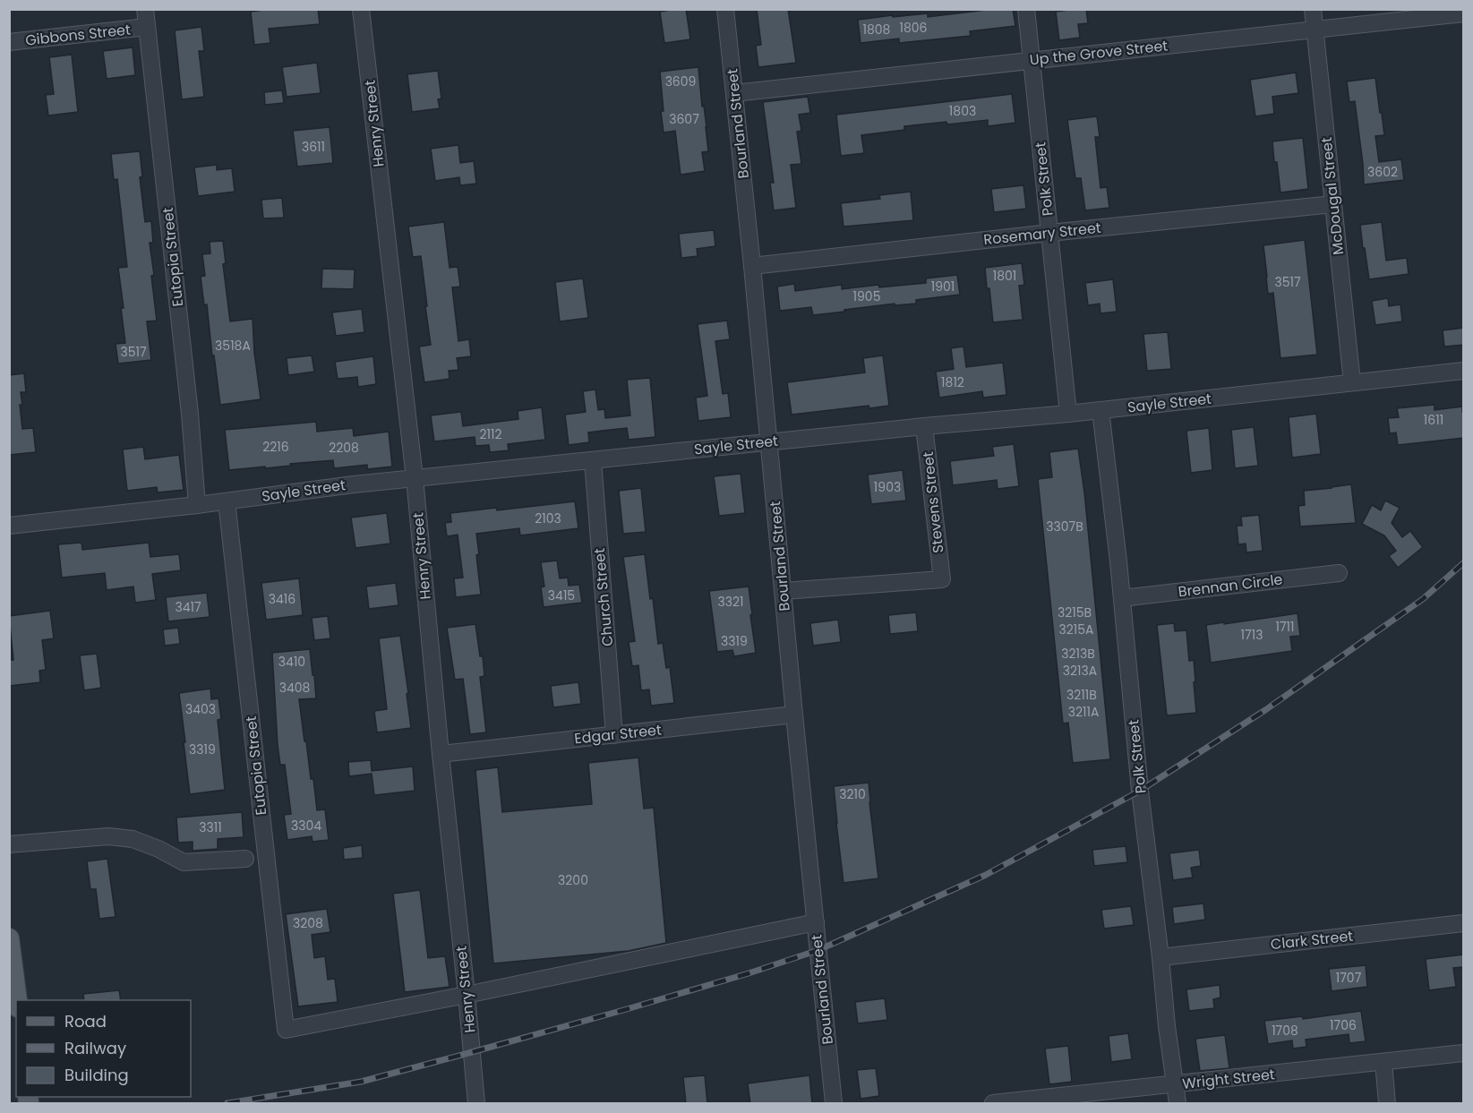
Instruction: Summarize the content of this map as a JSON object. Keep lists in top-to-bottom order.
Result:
{
  "streets": {
    "street": [
      "Gibbons Street",
      "Up the Grove Street",
      "Henry Street",
      "Bourland Street",
      "Polk Street",
      "McDougal Street",
      "Rosemary Street",
      "Eutopia Street",
      "Sayle Street",
      "Stevens Street",
      "Brennan Circle",
      "Church Street",
      "Edgar Street",
      "Clark Street",
      "Wright Street"
    ]
  },
  "crossings": [
    ["Gibbons Street", "Eutopia Street"],
    ["Up the Grove Street", "Bourland Street"],
    ["Up the Grove Street", "Polk Street"],
    ["Up the Grove Street", "McDougal Street"],
    ["Henry Street", "Eutopia Street"],
    ["Henry Street", "Sayle Street"],
    ["Henry Street", "Edgar Street"],
    ["Bourland Street", "Rosemary Street"],
    ["Bourland Street", "Sayle Street"],
    ["Bourland Street", "Stevens Street"],
    ["Bourland Street", "Edgar Street"],
    ["Polk Street", "Rosemary Street"],
    ["Polk Street", "Sayle Street"],
    ["Polk Street", "Brennan Circle"],
    ["Polk Street", "Clark Street"],
    ["Polk Street", "Wright Street"],
    ["McDougal Street", "Rosemary Street"],
    ["McDougal Street", "Sayle Street"],
    ["Eutopia Street", "Sayle Street"],
    ["Sayle Street", "Stevens Street"],
    ["Sayle Street", "Church Street"],
    ["Church Street", "Edgar Street"]
  ],
  "house_numbers": [
    "1806",
    "1808",
    "3609",
    "1803",
    "3607",
    "3611",
    "3602",
    "1801",
    "3517",
    "1901",
    "1905",
    "3518A",
    "3517",
    "1812",
    "1611",
    "2112",
    "2216",
    "2208",
    "1903",
    "2103",
    "3307B",
    "3415",
    "3416",
    "3321",
    "3417",
    "3215B",
    "1711",
    "3215A",
    "1713",
    "3319",
    "3213B",
    "3410",
    "3213A",
    "3408",
    "3211B",
    "3403",
    "3211A",
    "3319",
    "3210",
    "3304",
    "3311",
    "3200",
    "3208",
    "1707",
    "1706",
    "1708"
  ],
  "legend": ["Road", "Railway", "Building"]
}
